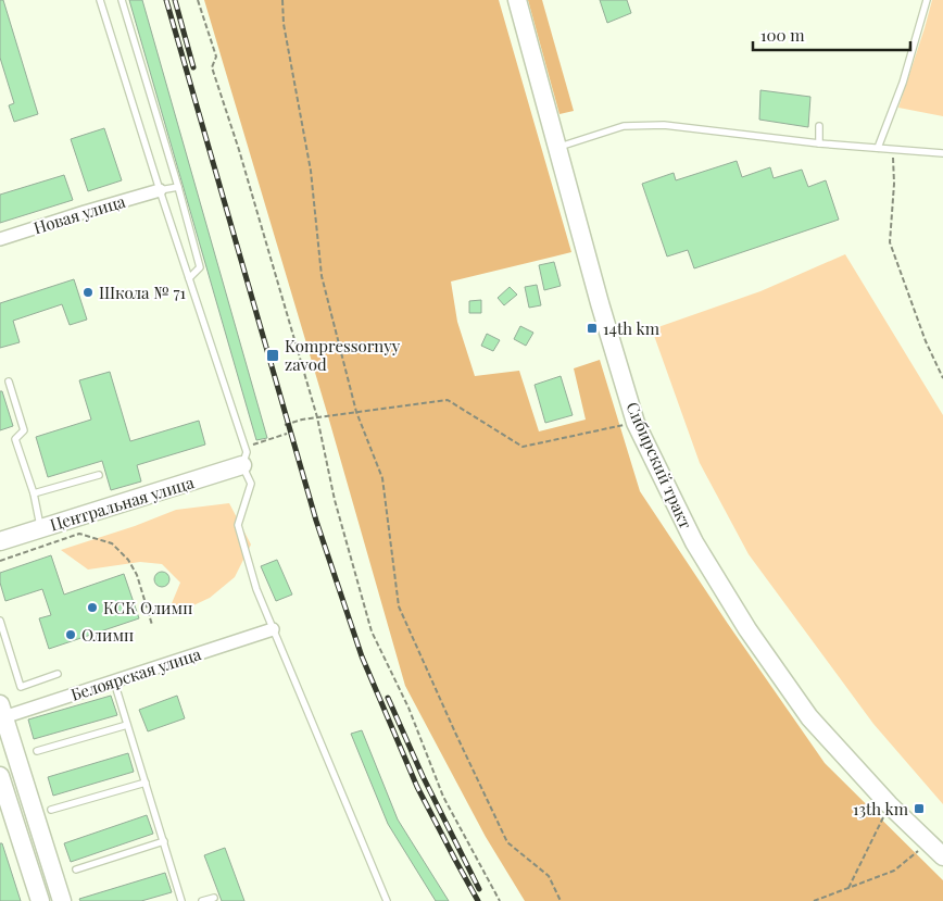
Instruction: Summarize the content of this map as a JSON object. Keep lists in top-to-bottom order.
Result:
{
  "streets": {
    "main road": ["Сибирский тракт", "Центральная улица"],
    "street": ["Новая улица", "Белоярская улица"]
  },
  "places": {
    "other": ["Школа № 71", "КСК Олимп", "Олимп"],
    "transit": ["14th km", "Kompressornyy zavod", "13th km"]
  },
  "scale_bar": "100 m"
}
